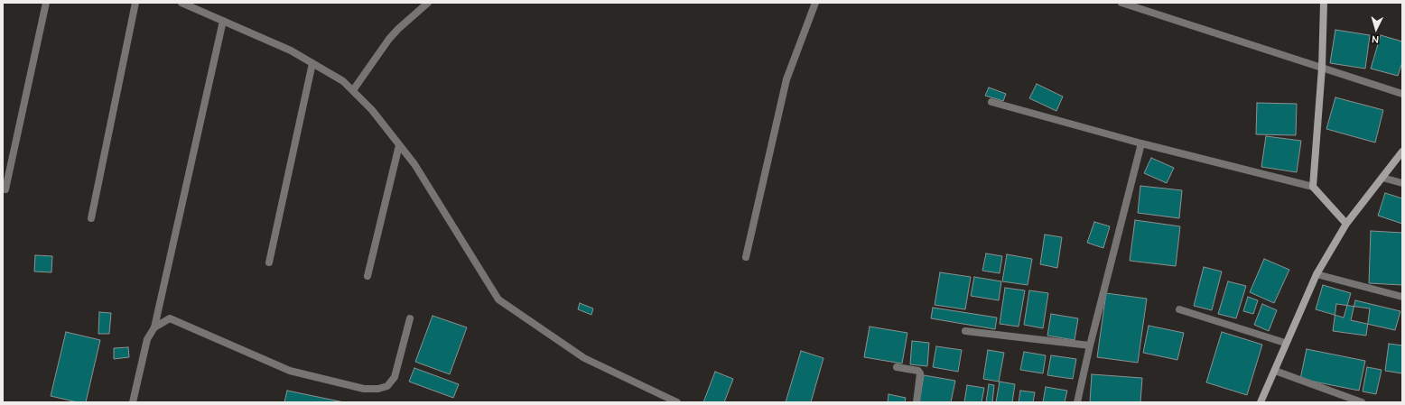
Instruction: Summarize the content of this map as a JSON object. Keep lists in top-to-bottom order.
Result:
{
  "north": "bottom"
}
